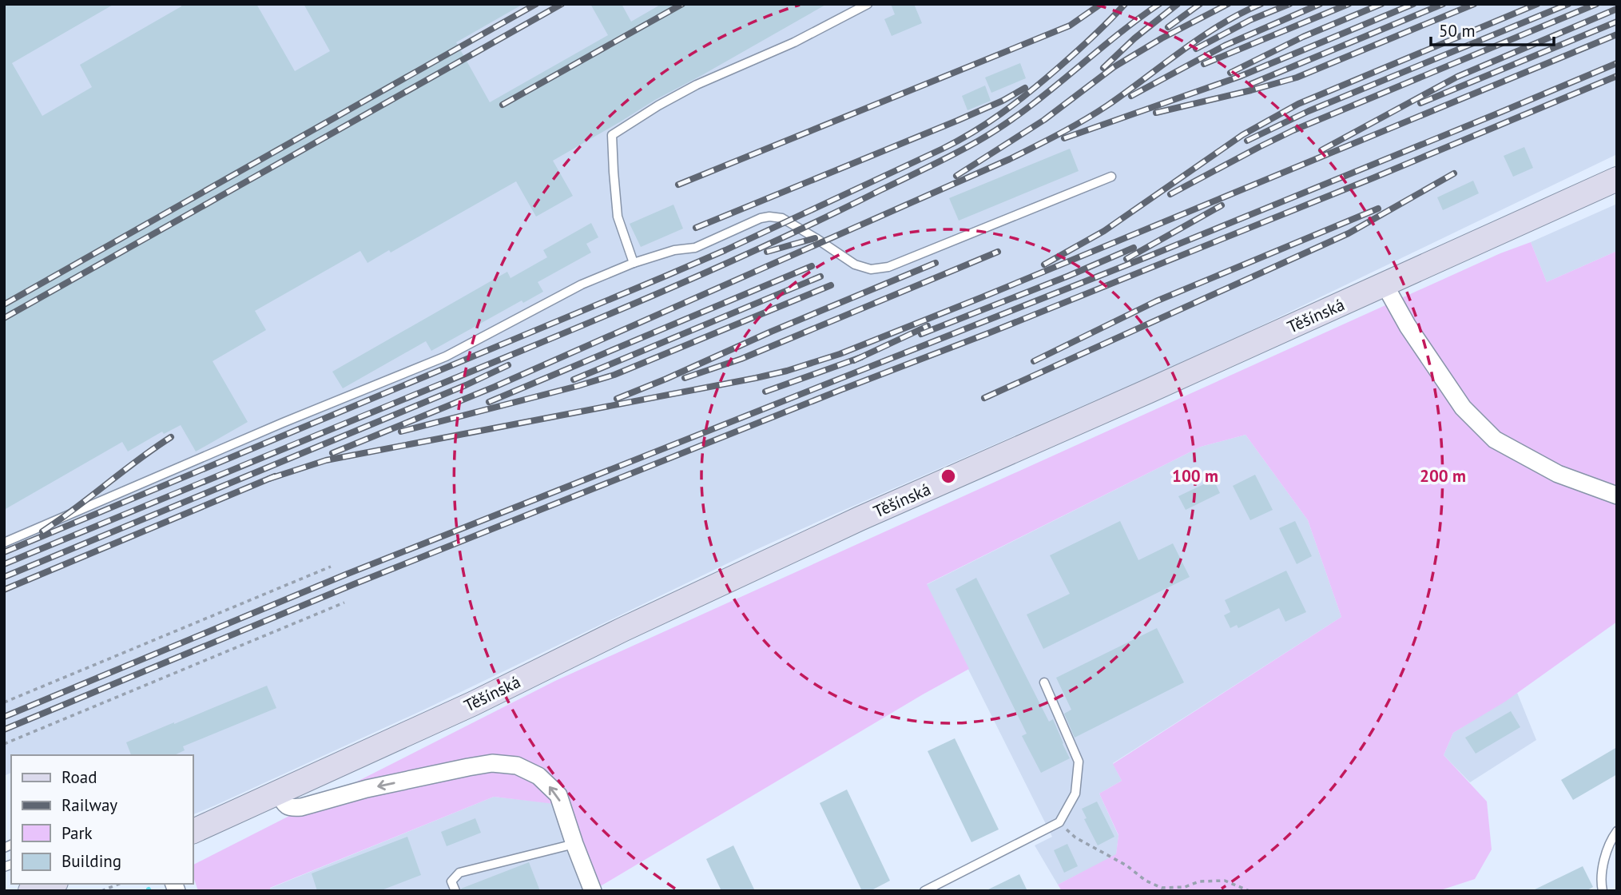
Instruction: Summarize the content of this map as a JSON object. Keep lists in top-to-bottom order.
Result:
{
  "streets": {
    "main road": ["Těšínská"]
  },
  "legend": [
    "Road",
    "Railway",
    "Park",
    "Building"
  ],
  "scale_bar": "50 m",
  "rings": ["100 m", "200 m"]
}
